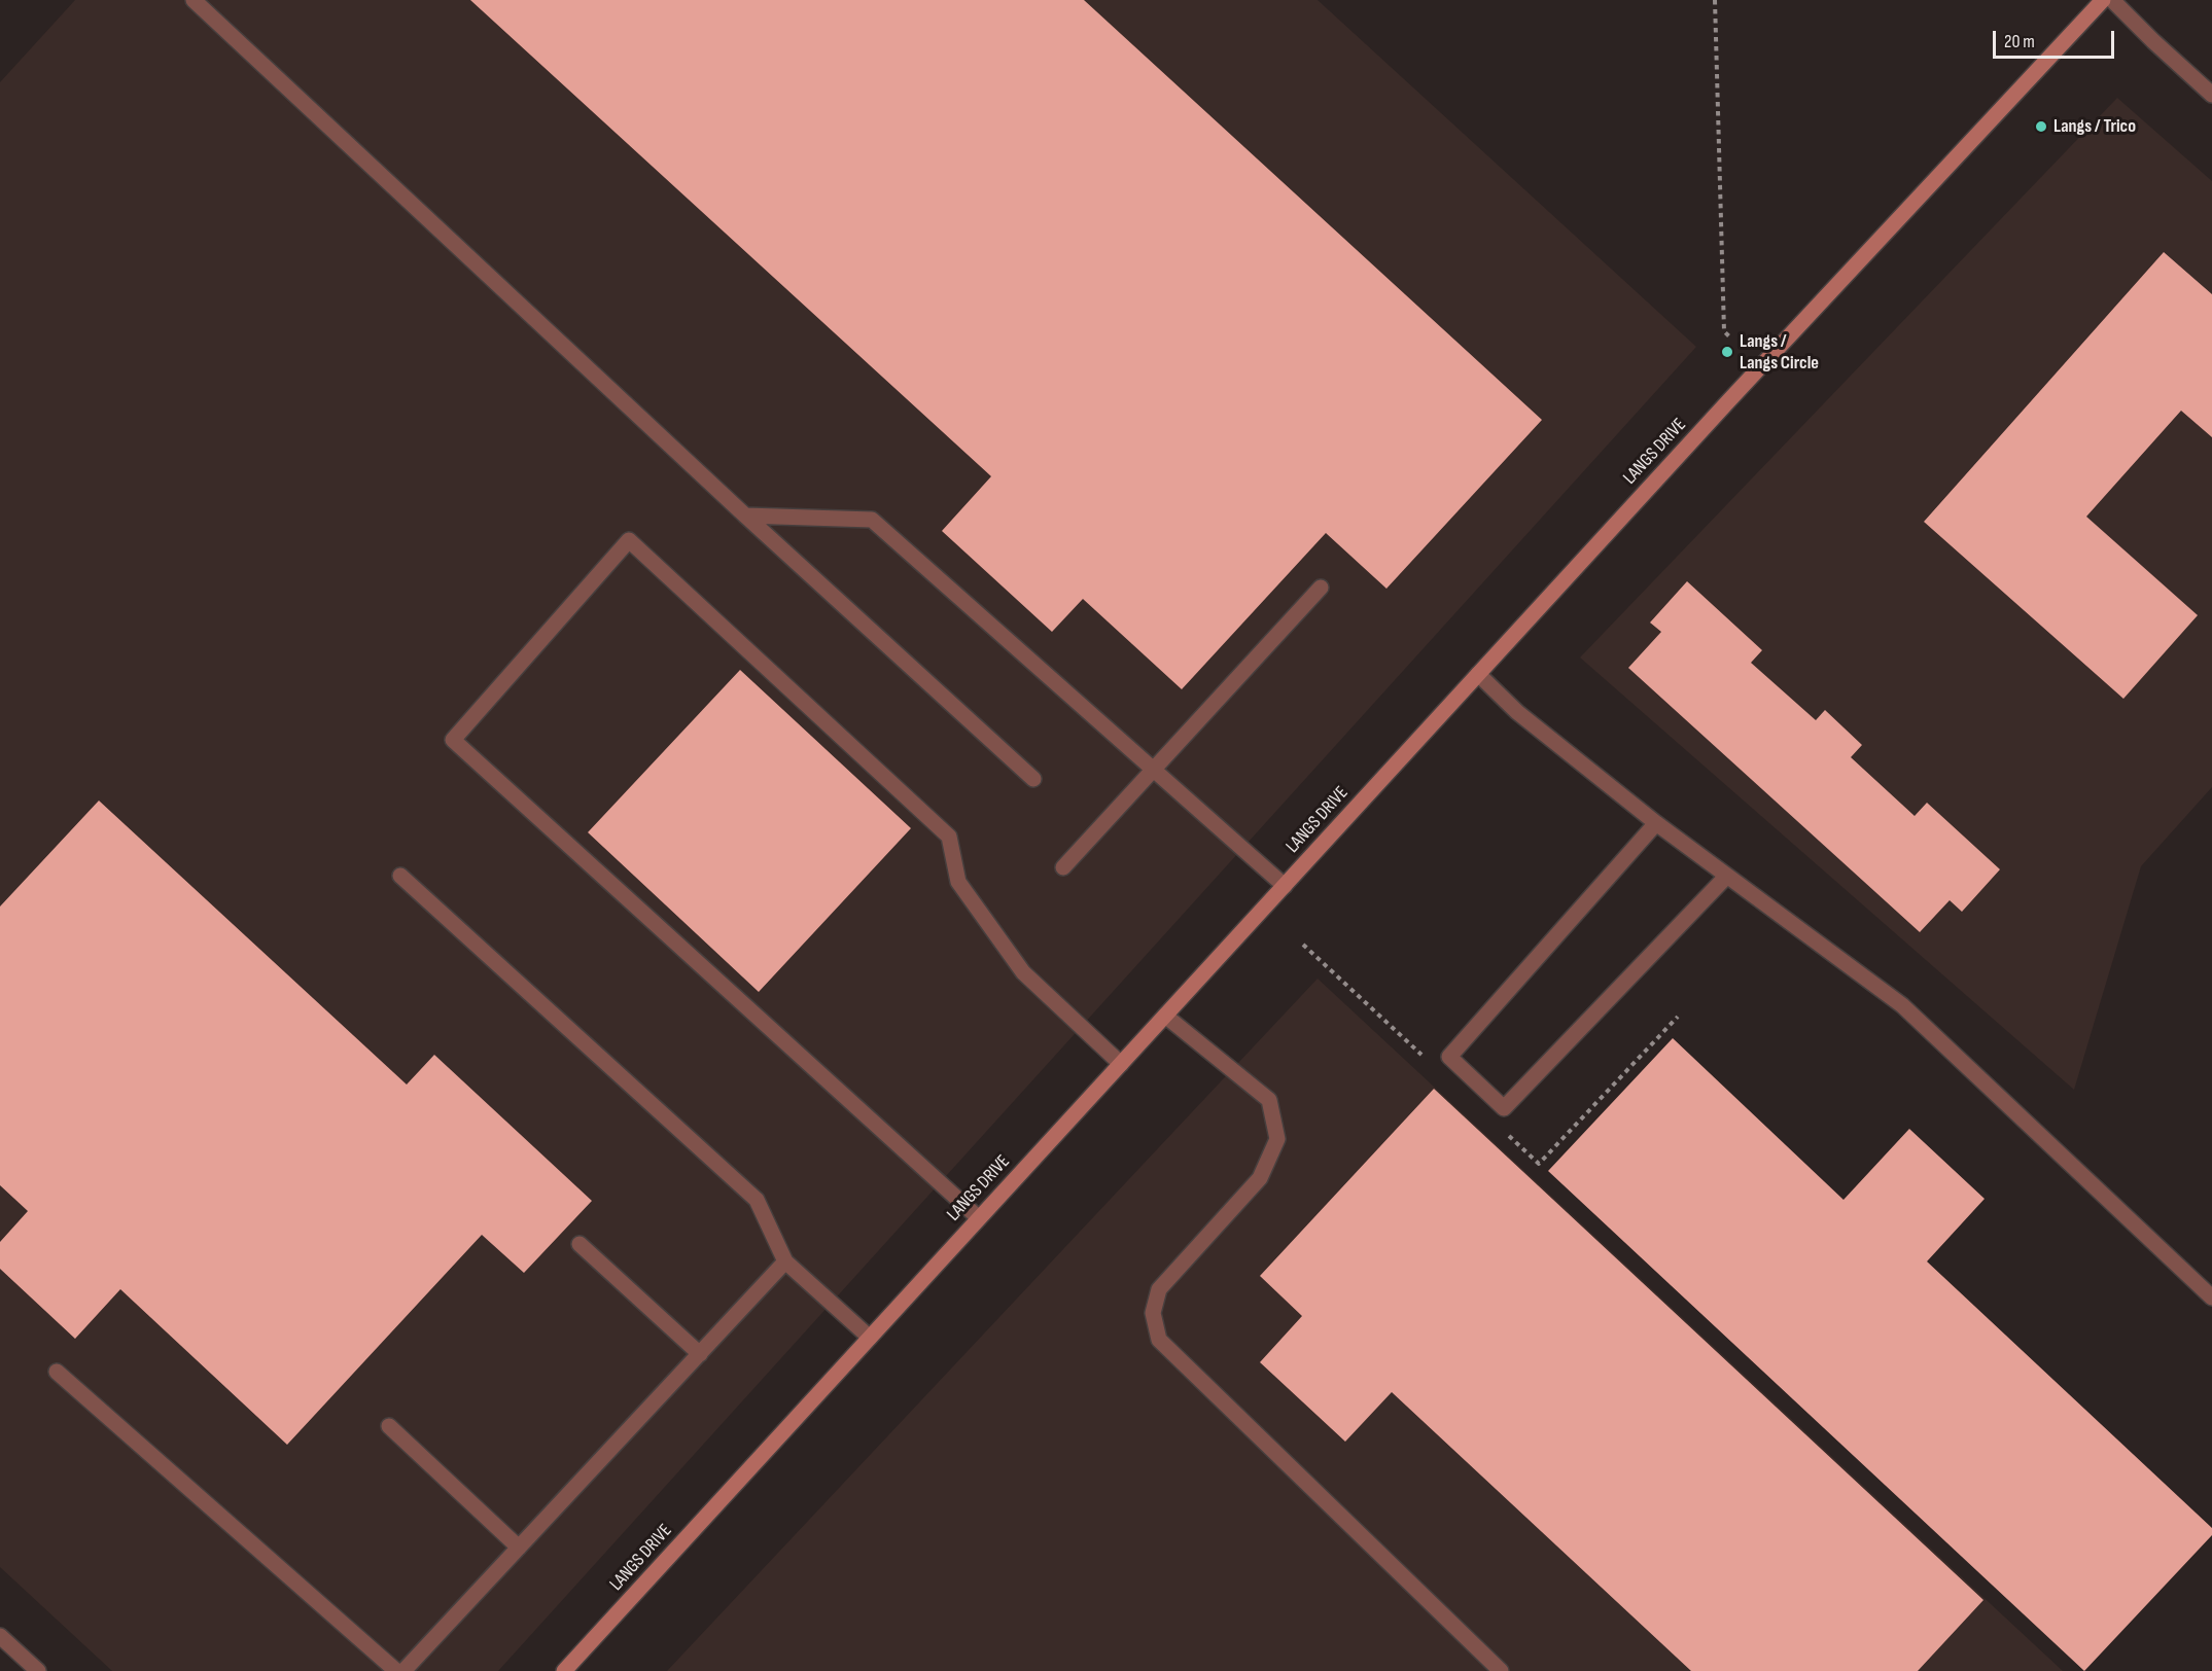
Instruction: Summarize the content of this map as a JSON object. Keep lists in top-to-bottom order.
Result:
{
  "streets": {
    "street": ["LANGS DRIVE"]
  },
  "places": ["Langs / Trico", "Langs / Langs Circle"],
  "scale_bar": "20 m"
}
